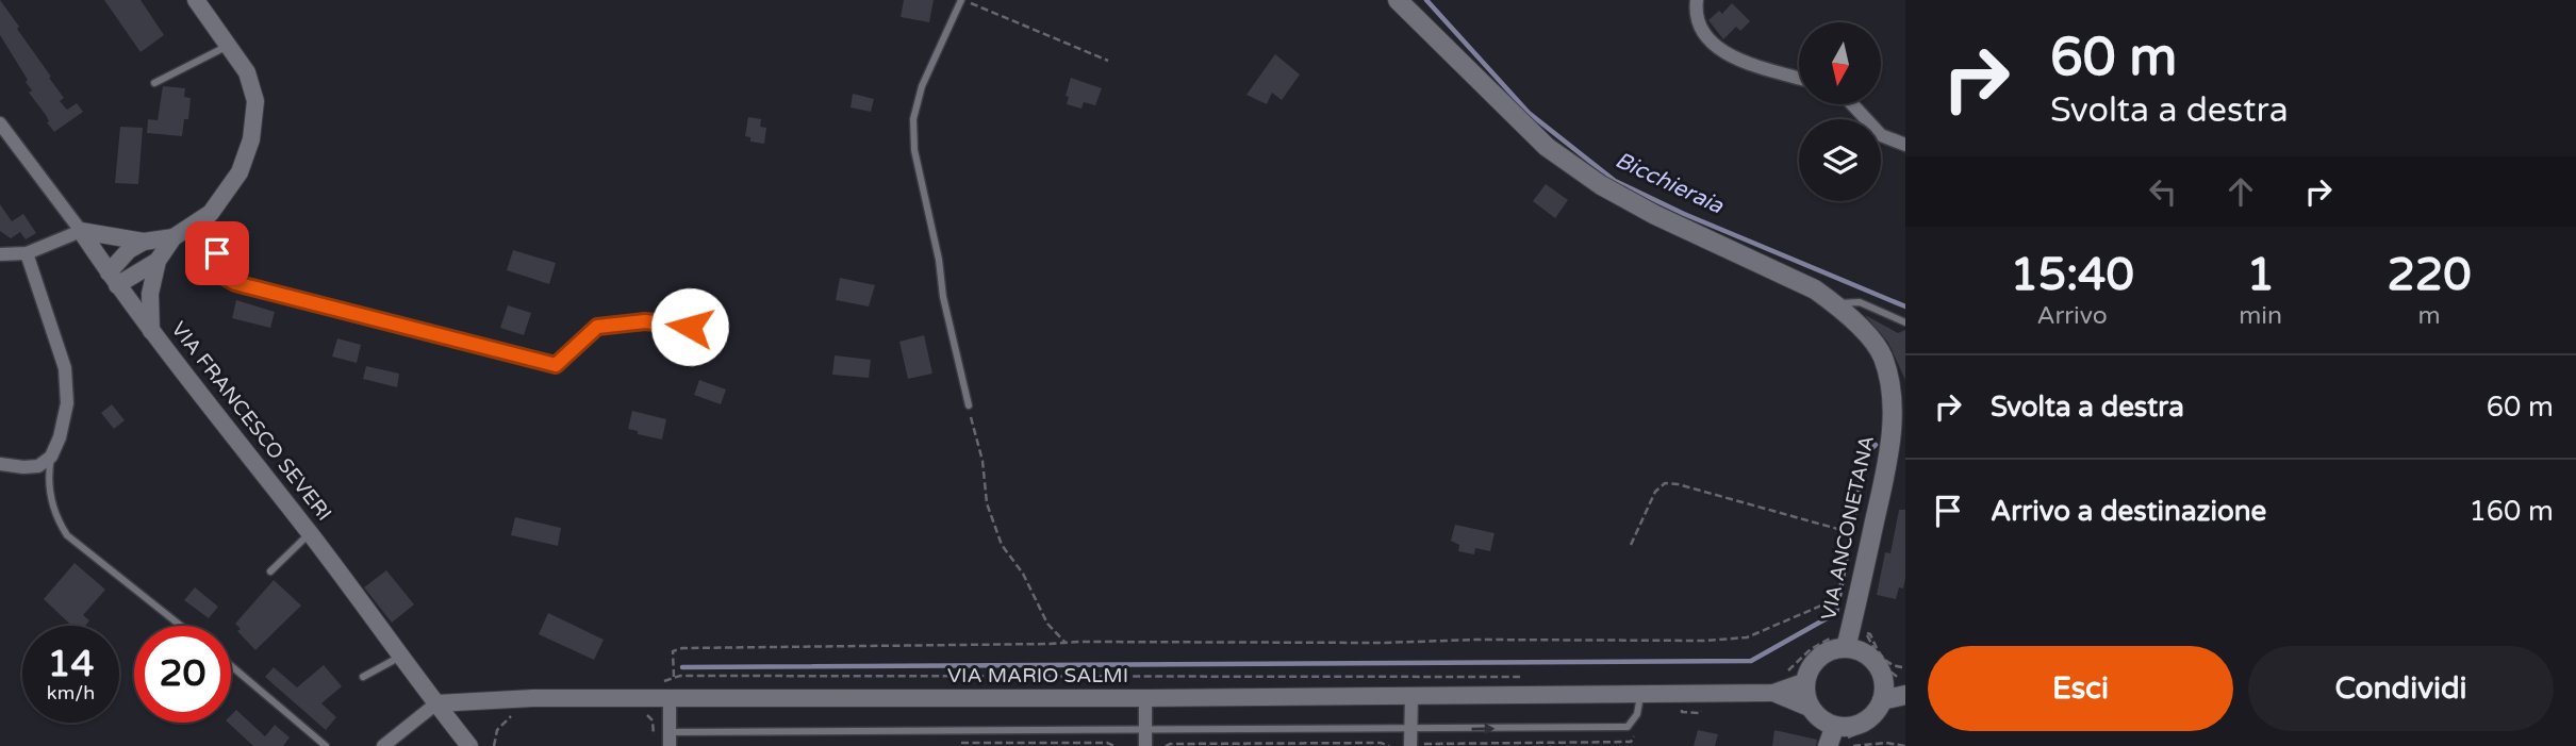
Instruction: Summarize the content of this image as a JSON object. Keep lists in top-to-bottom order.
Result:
{
  "streets": {
    "main road": ["VIA ANCONETANA"],
    "street": ["VIA FRANCESCO SEVERI", "VIA MARIO SALMI"]
  },
  "crossings": [
    ["VIA FRANCESCO SEVERI", "VIA MARIO SALMI"],
    ["VIA ANCONETANA", "VIA MARIO SALMI"]
  ],
  "water": ["Bicchieraia"],
  "north": "bottom",
  "page": {
    "turn": ["60 m", "Svolta a destra"],
    "eta": [
      "15:40",
      "Arrivo",
      "1",
      "min",
      "220",
      "m"
    ],
    "list": [
      {
        "name": "Svolta a destra",
        "value": "60 m"
      },
      {
        "name": "Arrivo a destinazione",
        "value": "160 m"
      }
    ],
    "speed": "14 km/h",
    "limit": "20",
    "buttons": ["Esci", "Condividi"]
  }
}
